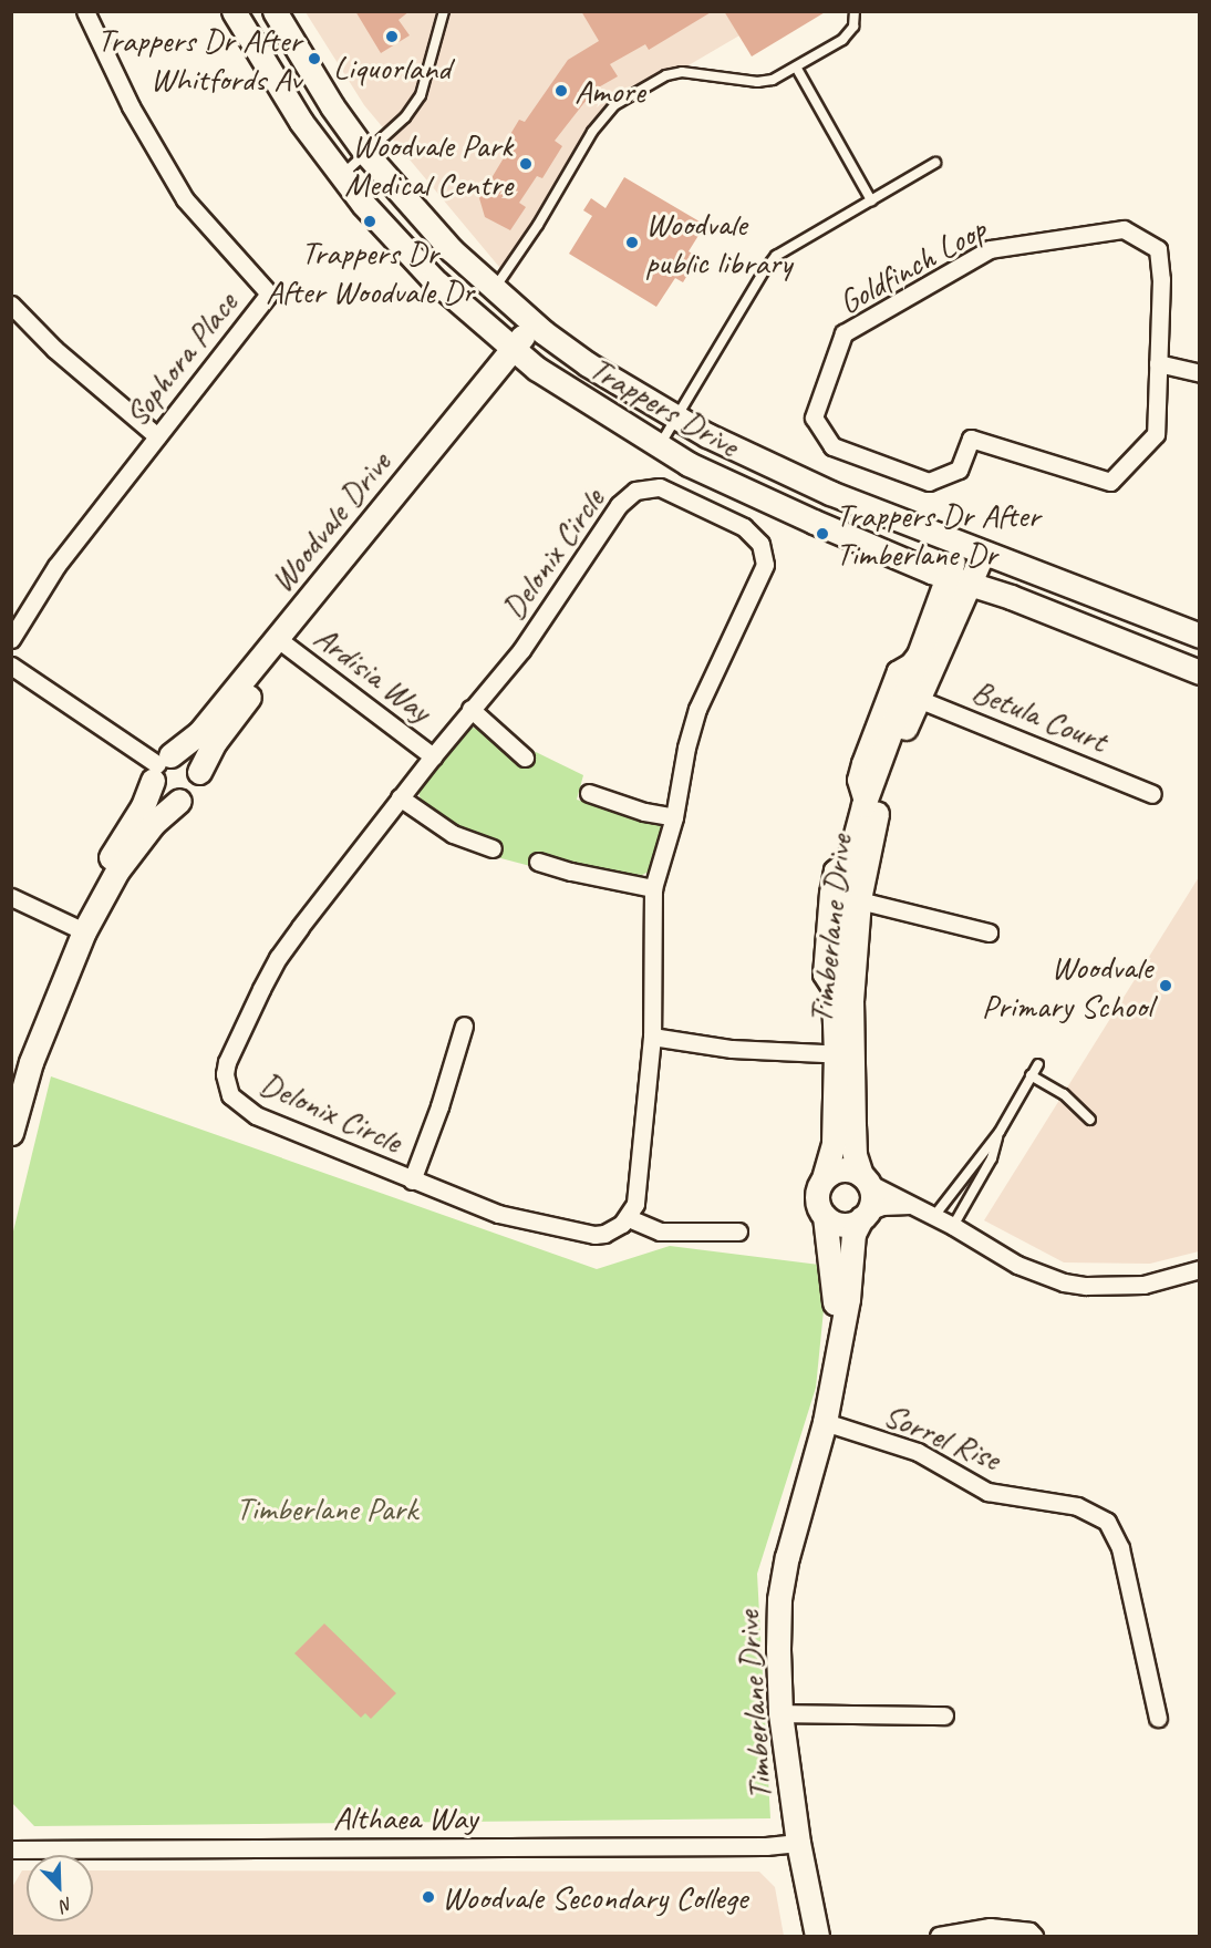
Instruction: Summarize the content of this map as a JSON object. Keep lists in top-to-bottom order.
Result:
{
  "streets": {
    "street": [
      "Goldfinch Loop",
      "Sophora Place",
      "Trappers Drive",
      "Woodvale Drive",
      "Delonix Circle",
      "Ardisia Way",
      "Betula Court",
      "Timberlane Drive",
      "Sorrel Rise",
      "Althaea Way"
    ]
  },
  "crossings": [
    ["Trappers Drive", "Woodvale Drive"],
    ["Trappers Drive", "Timberlane Drive"],
    ["Woodvale Drive", "Ardisia Way"],
    ["Delonix Circle", "Ardisia Way"],
    ["Betula Court", "Timberlane Drive"],
    ["Timberlane Drive", "Sorrel Rise"],
    ["Timberlane Drive", "Althaea Way"]
  ],
  "parks": ["Timberlane Park"],
  "places": [
    "Liquorland",
    "Trappers Dr After Whitfords Av",
    "Amore",
    "Woodvale Park Medical Centre",
    "Trappers Dr After Woodvale Dr",
    "Woodvale public library",
    "Trappers Dr After Timberlane Dr",
    "Woodvale Primary School",
    "Woodvale Secondary College"
  ],
  "north": "bottom right"
}
